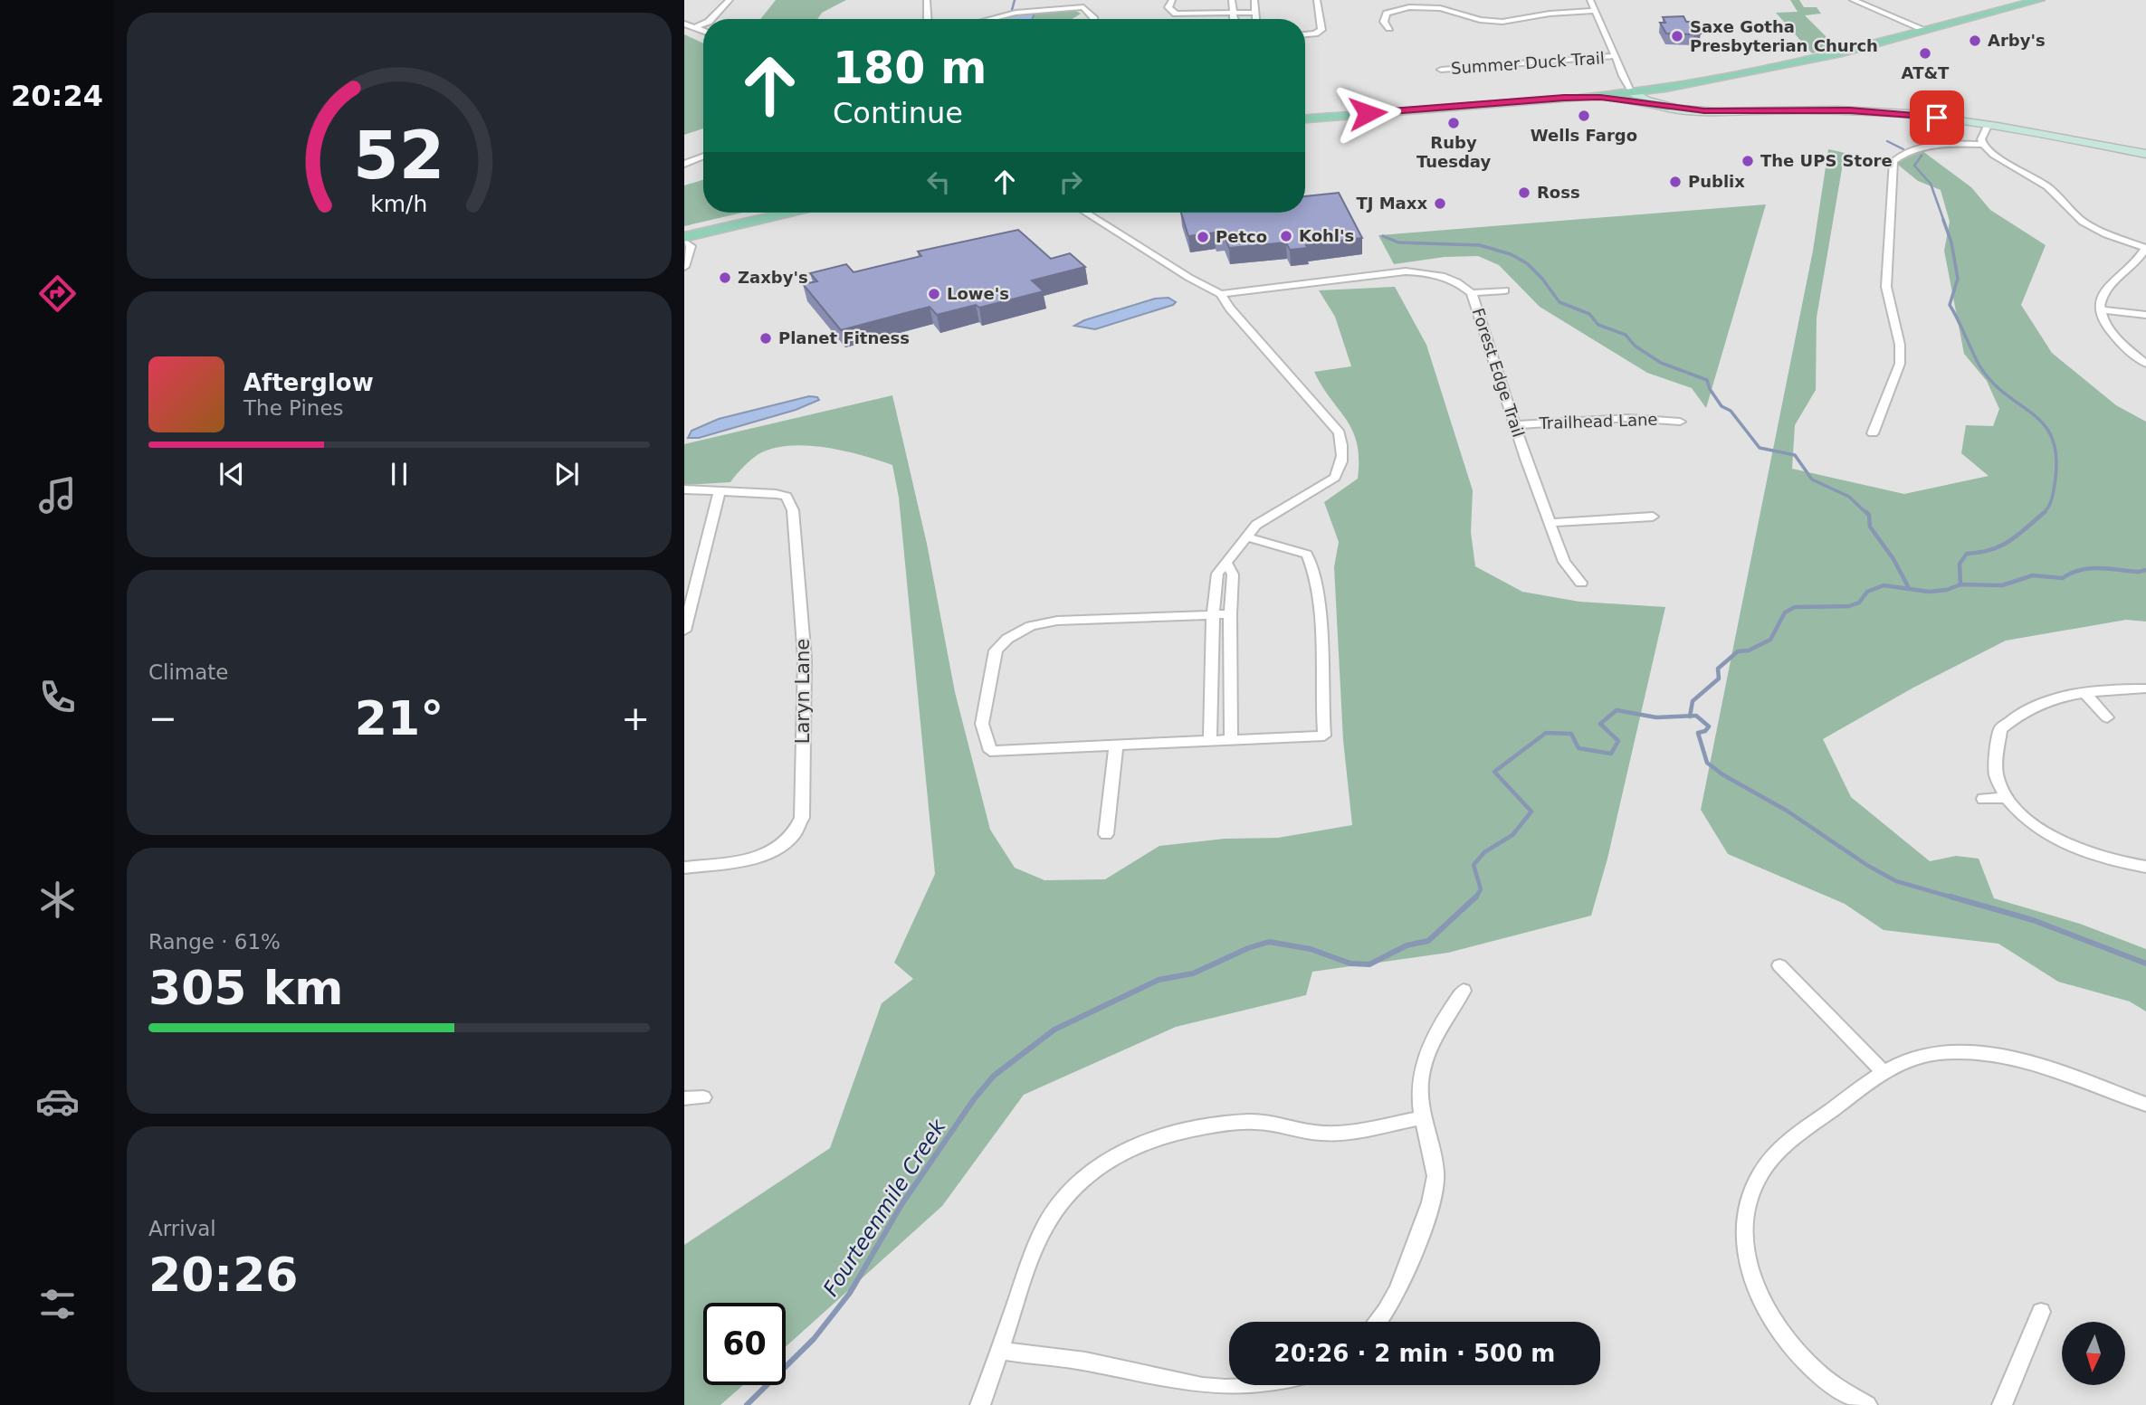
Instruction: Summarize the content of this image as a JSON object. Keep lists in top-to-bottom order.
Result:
{
  "streets": {
    "street": [
      "Summer Duck Trail",
      "Forest Edge Trail",
      "Trailhead Lane",
      "Laryn Lane"
    ]
  },
  "crossings": [
    ["Forest Edge Trail", "Trailhead Lane"]
  ],
  "water": ["Fourteenmile Creek"],
  "places": [
    "Saxe Gotha Presbyterian Church",
    "Arby's",
    "AT&T",
    "Wells Fargo",
    "Ruby Tuesday",
    "The UPS Store",
    "Publix",
    "Ross",
    "TJ Maxx",
    "Kohl's",
    "Petco",
    "Zaxby's",
    "Lowe's",
    "Planet Fitness"
  ],
  "north": "bottom",
  "page": {
    "tabs": "20:24",
    "turn": ["180 m", "Continue"],
    "song": ["Afterglow", "The Pines"],
    "tile": [
      "Climate",
      ["Range · 61%", "305 km"],
      ["Arrival", "20:26"]
    ],
    "heat": ["−", "21°", "+"],
    "limit": "60",
    "trip": "20:26 · 2 min · 500 m",
    "gauge": ["52", "km/h"]
  }
}
